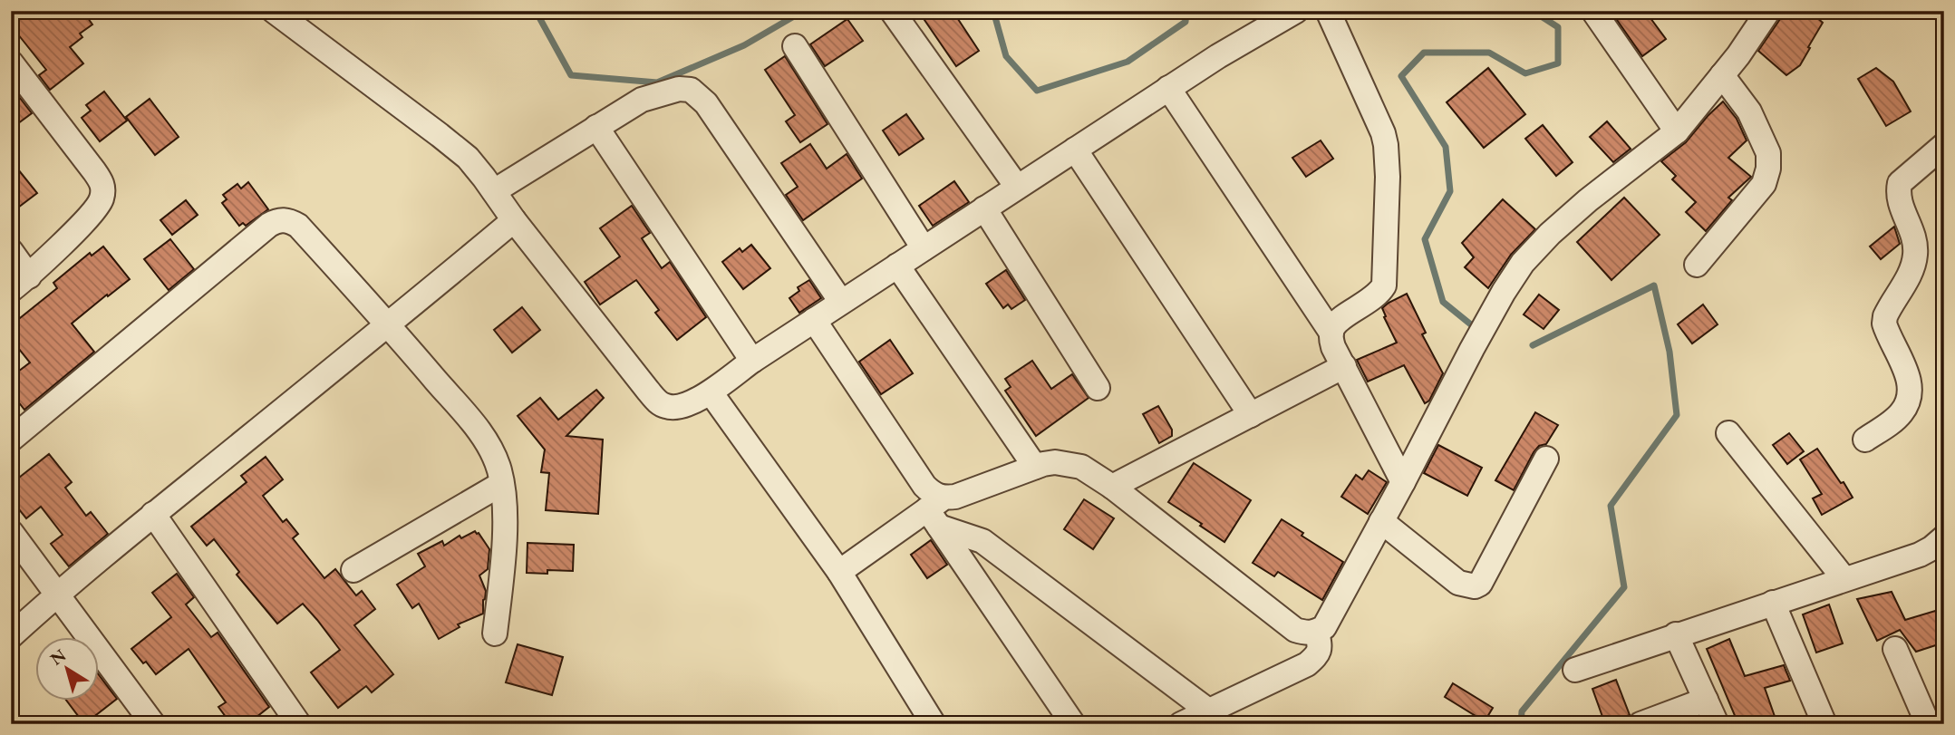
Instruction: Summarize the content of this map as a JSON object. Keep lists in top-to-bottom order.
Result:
{
  "north": "top left"
}
